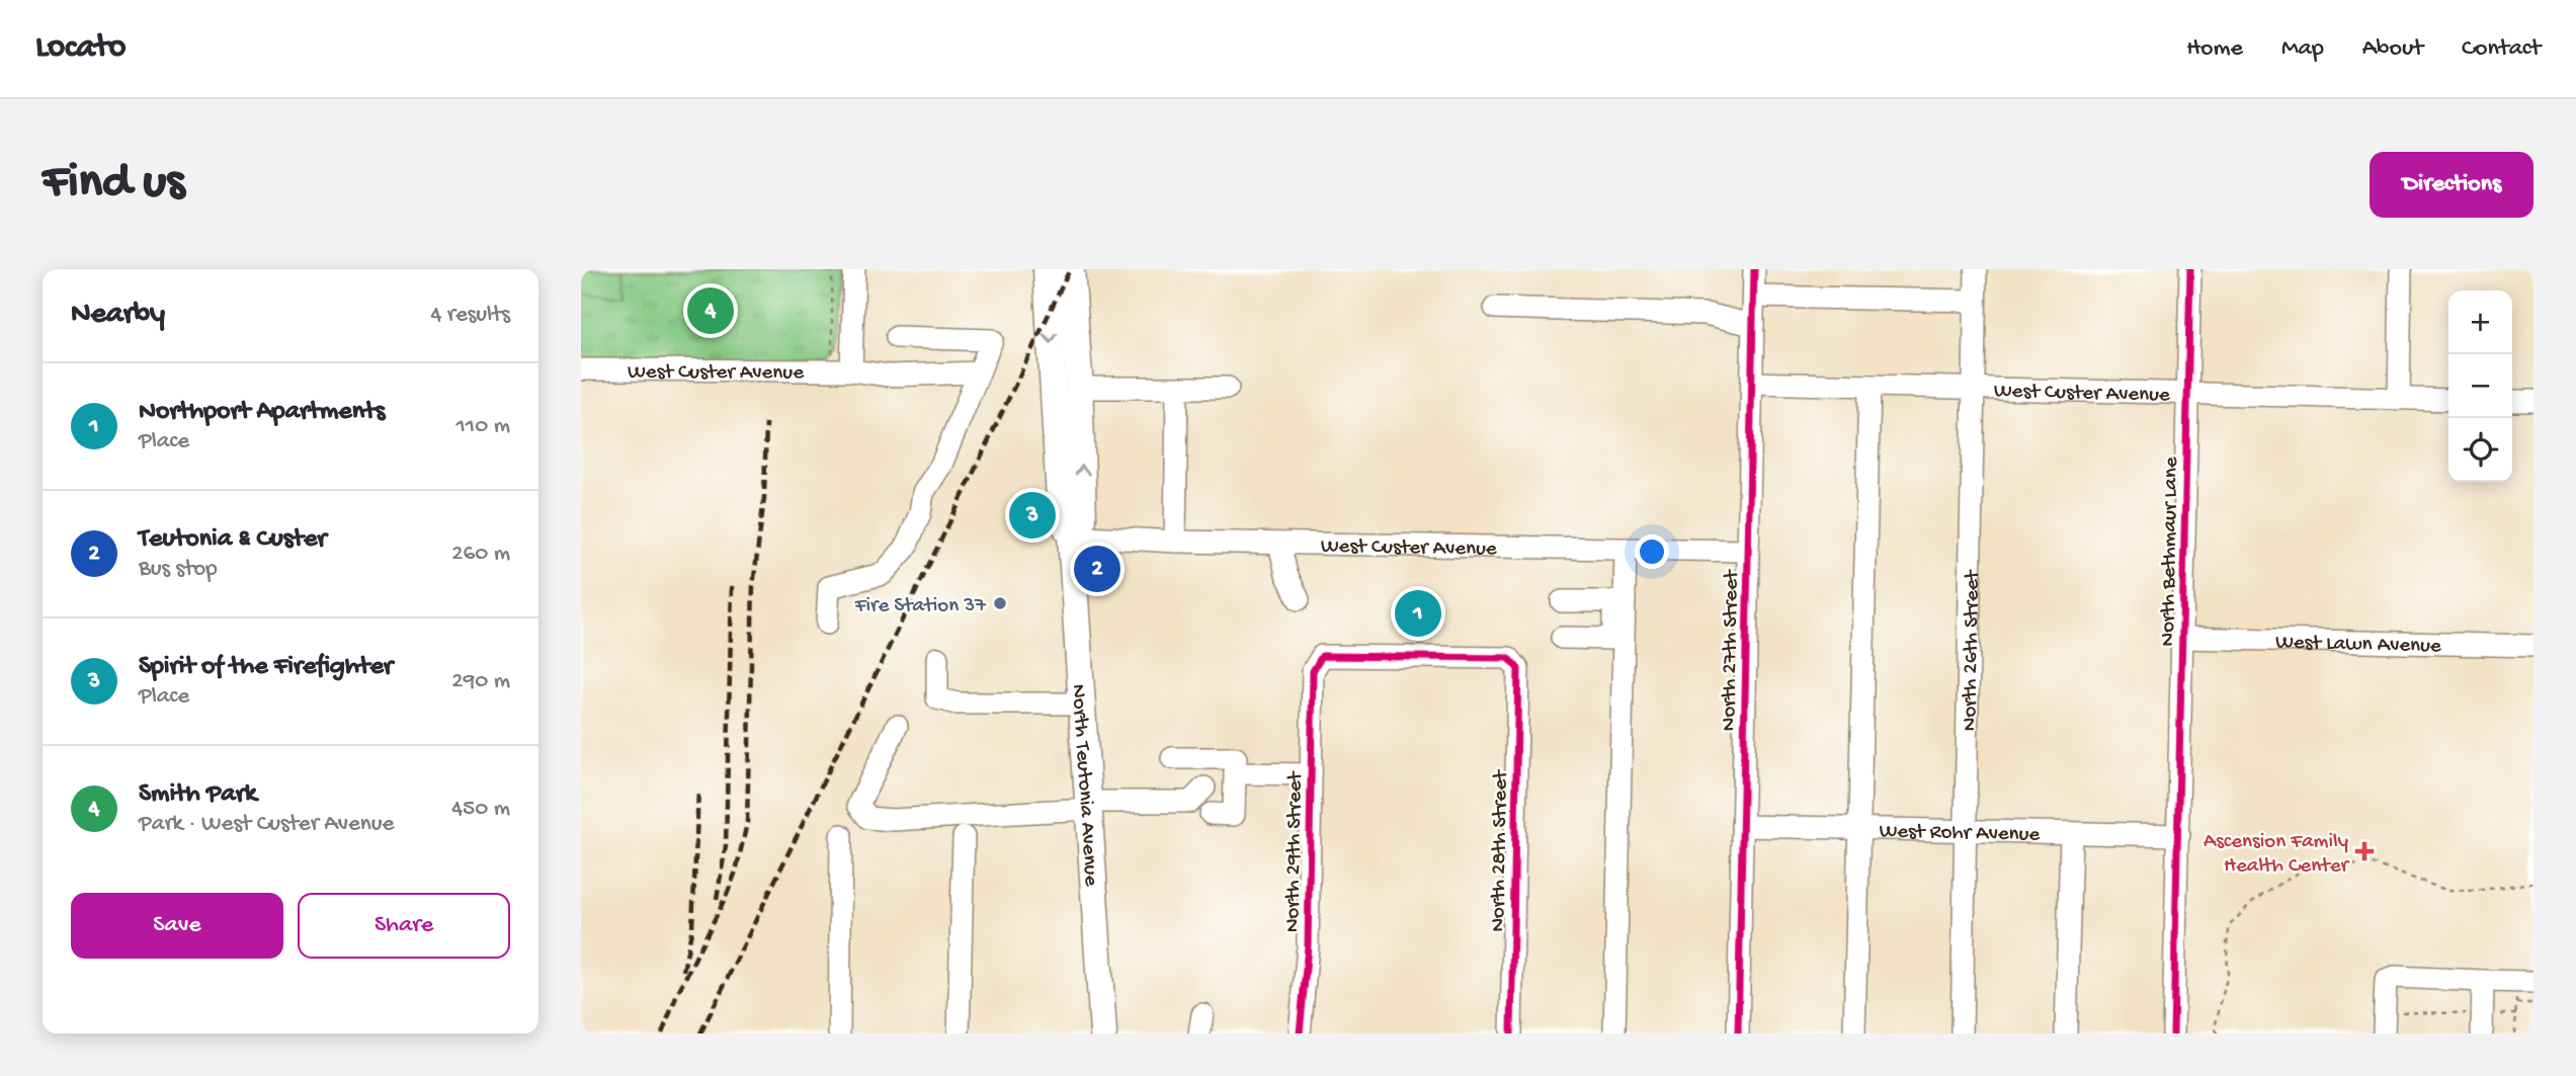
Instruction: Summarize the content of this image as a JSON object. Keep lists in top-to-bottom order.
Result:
{
  "streets": {
    "main road": ["North Teutonia Avenue"],
    "street": [
      "West Custer Avenue",
      "North Bethmaur Lane",
      "West Lawn Avenue",
      "North 27th Street",
      "North 26th Street",
      "West Rohr Avenue",
      "North 28th Street",
      "North 29th Street"
    ]
  },
  "crossings": [
    ["West Custer Avenue", "North Bethmaur Lane"],
    ["West Custer Avenue", "North 27th Street"],
    ["West Custer Avenue", "North 26th Street"],
    ["West Custer Avenue", "North Teutonia Avenue"],
    ["North Bethmaur Lane", "West Lawn Avenue"],
    ["North Bethmaur Lane", "West Rohr Avenue"],
    ["North 27th Street", "West Rohr Avenue"],
    ["North 26th Street", "West Rohr Avenue"],
    ["North 28th Street", "North 29th Street"]
  ],
  "places": {
    "other": ["Fire Station 37"],
    "health": ["Ascension Family Health Center"]
  },
  "page": {
    "header": "Locato",
    "nav": [
      "Home",
      "Map",
      "About",
      "Contact"
    ],
    "buttons": [
      "Directions",
      ["Save", "Share"]
    ],
    "title": "Find us",
    "heading": ["Nearby", "4 results"],
    "pins": [
      "4",
      "3",
      "2",
      "1"
    ],
    "map_buttons": ["+", "−"],
    "list": [
      {
        "mark": "1",
        "name": "Northport Apartments",
        "note": "Place",
        "value": "110 m"
      },
      {
        "mark": "2",
        "name": "Teutonia & Custer",
        "note": "Bus stop",
        "value": "260 m"
      },
      {
        "mark": "3",
        "name": "Spirit of the Firefighter",
        "note": "Place",
        "value": "290 m"
      },
      {
        "mark": "4",
        "name": "Smith Park",
        "note": "Park · West Custer Avenue",
        "value": "450 m"
      }
    ]
  }
}
